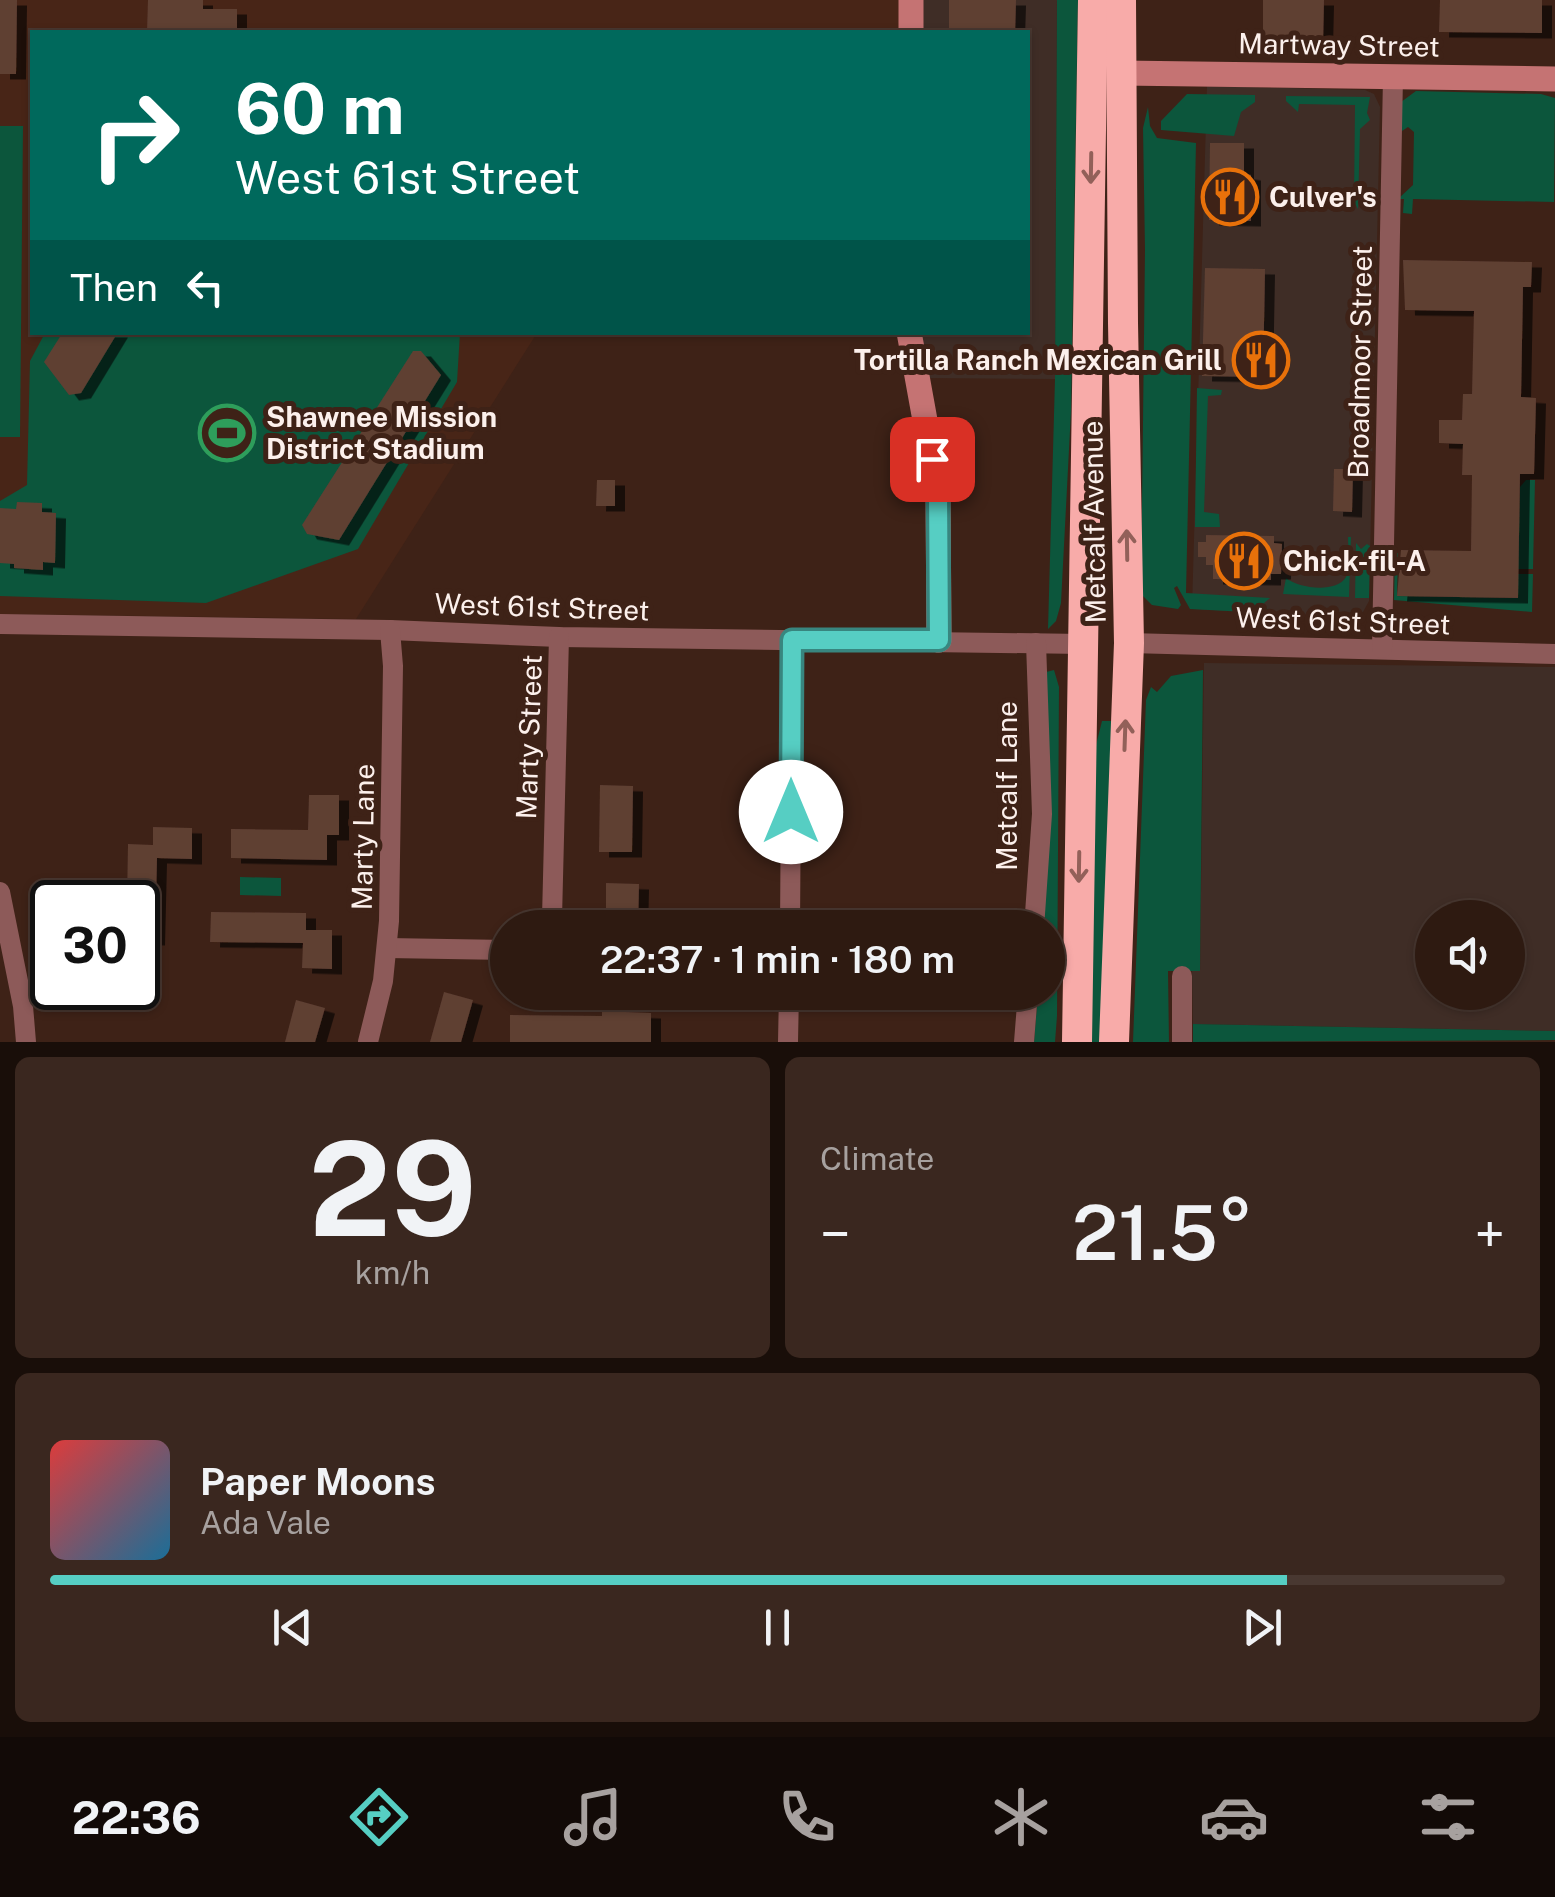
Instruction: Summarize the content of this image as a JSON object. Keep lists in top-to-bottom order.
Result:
{
  "streets": {
    "highway": ["Metcalf Avenue"],
    "street": [
      "Martway Street",
      "Broadmoor Street",
      "West 61st Street",
      "Marty Street",
      "Metcalf Lane",
      "Marty Lane"
    ]
  },
  "crossings": [
    ["Martway Street", "Broadmoor Street"],
    ["Martway Street", "Metcalf Avenue"],
    ["Broadmoor Street", "West 61st Street"],
    ["Metcalf Avenue", "West 61st Street"],
    ["West 61st Street", "Marty Street"],
    ["West 61st Street", "Metcalf Lane"],
    ["West 61st Street", "Marty Lane"]
  ],
  "places": {
    "restaurant": ["Culver's", "Tortilla Ranch Mexican Grill", "Chick-fil-A"],
    "sports": ["Shawnee Mission District Stadium"]
  },
  "page": {
    "turn": ["60 m", "West 61st Street"],
    "then": "Then",
    "limit": "30",
    "trip": "22:37 · 1 min · 180 m",
    "tile": [
      ["29", "km/h"],
      "Climate"
    ],
    "heat": ["−", "21.5°", "+"],
    "song": ["Paper Moons", "Ada Vale"],
    "tabs": "22:36"
  }
}
